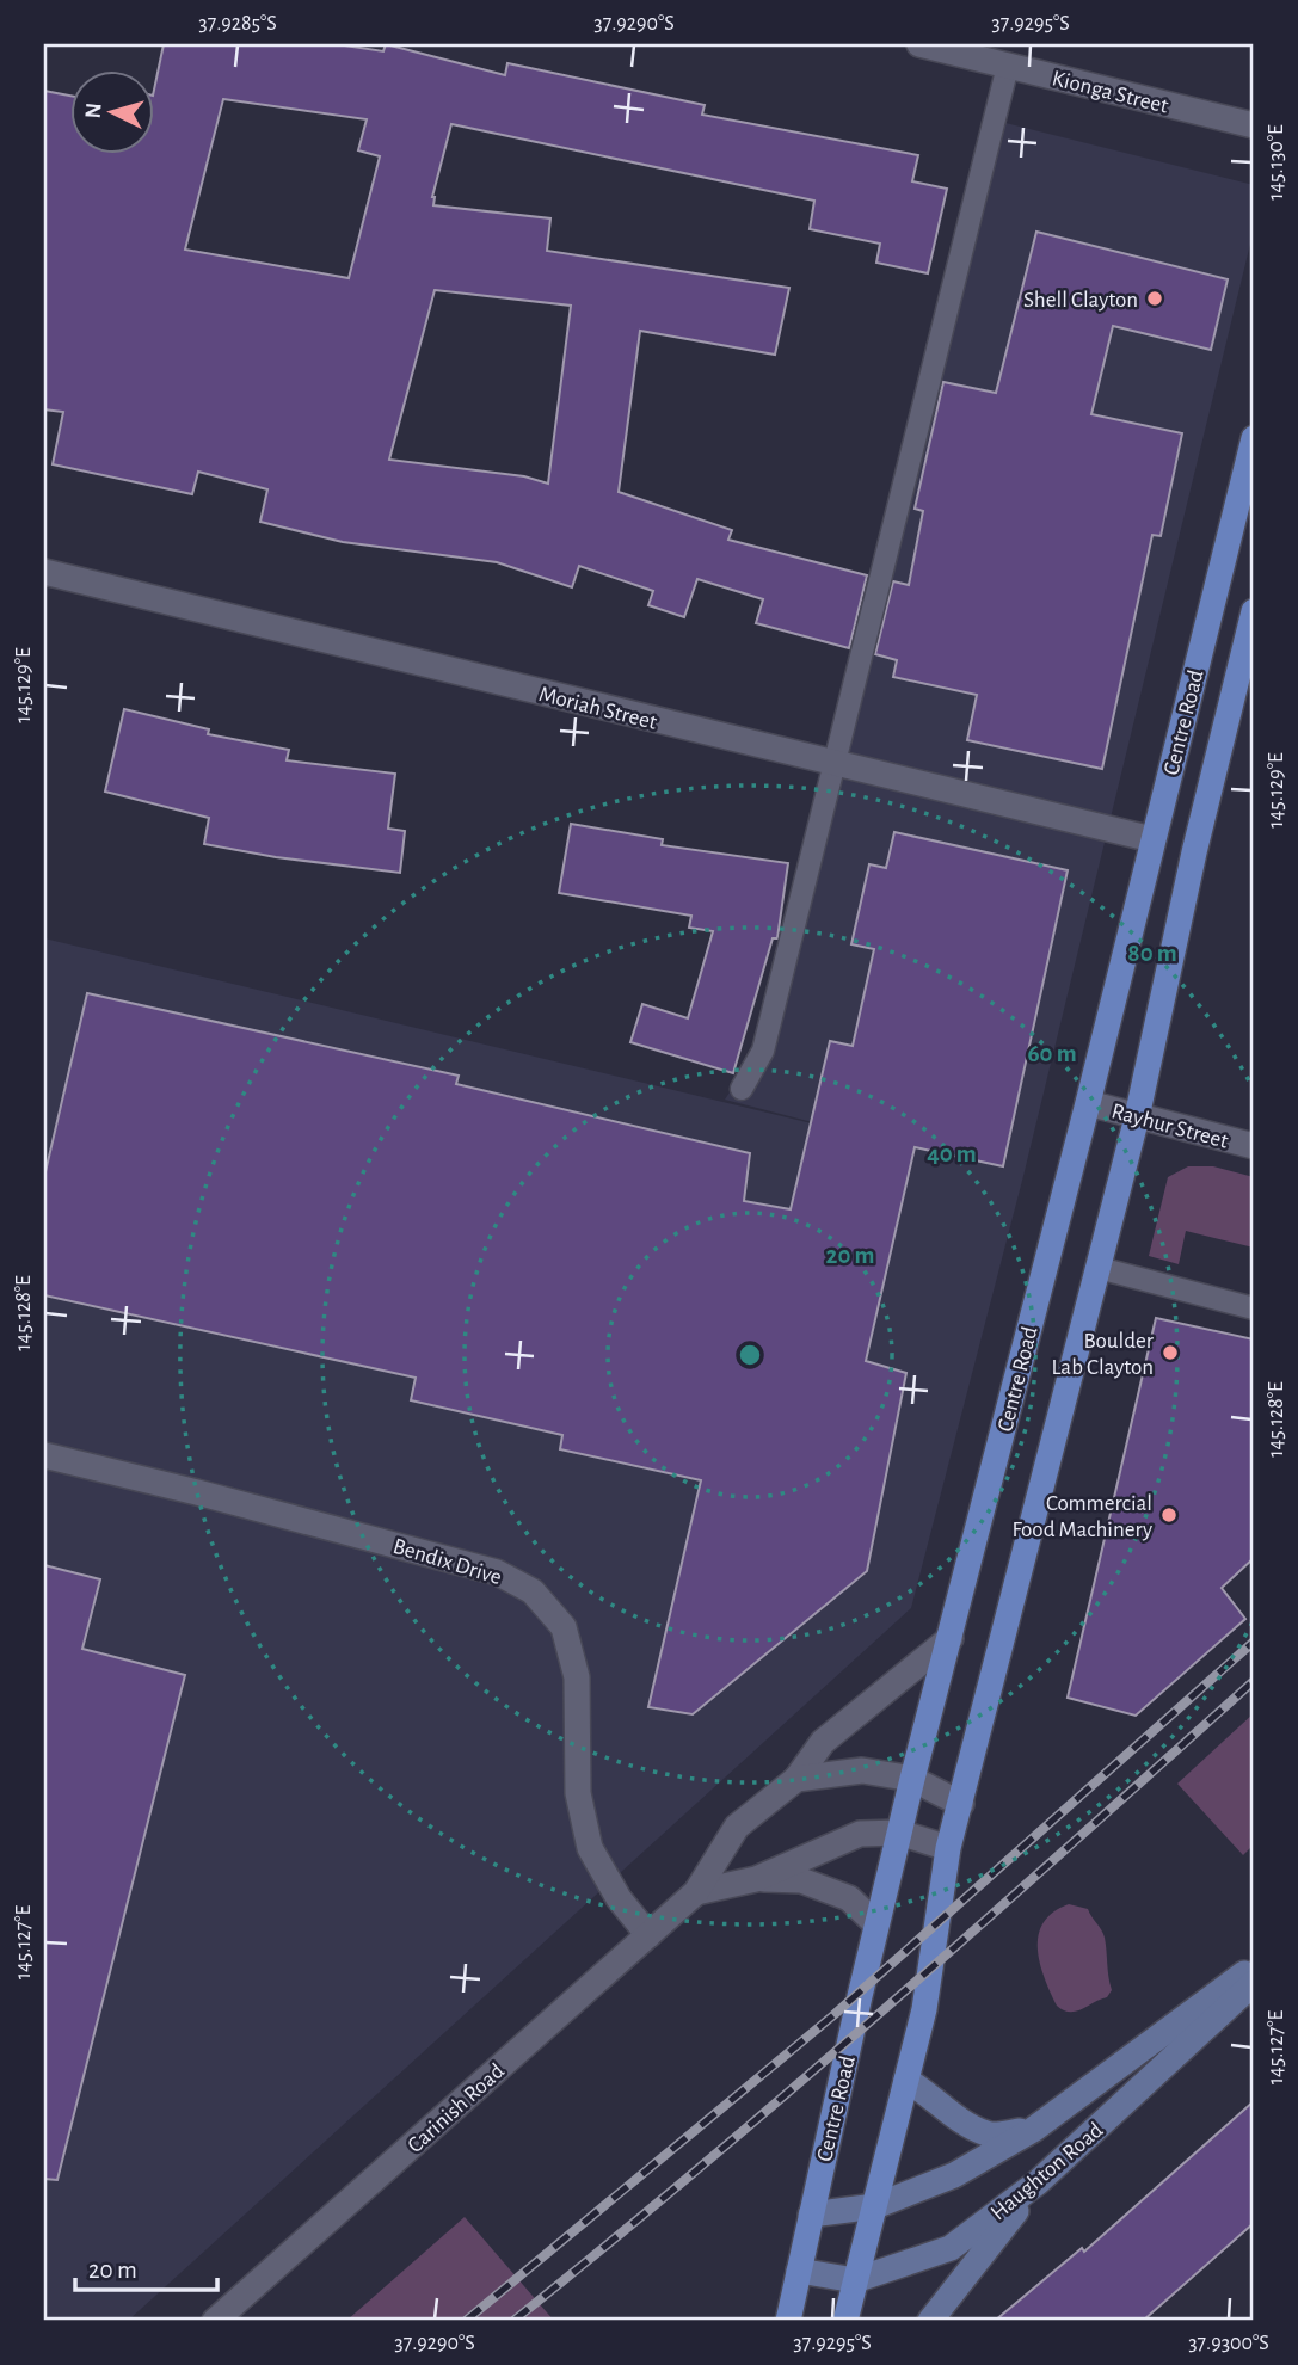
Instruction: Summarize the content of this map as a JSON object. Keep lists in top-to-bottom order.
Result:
{
  "streets": {
    "main road": ["Centre Road", "Haughton Road"],
    "street": [
      "Kionga Street",
      "Moriah Street",
      "Rayhur Street",
      "Bendix Drive",
      "Carinish Road"
    ]
  },
  "crossings": [
    ["Moriah Street", "Centre Road"],
    ["Centre Road", "Rayhur Street"],
    ["Centre Road", "Carinish Road"],
    ["Centre Road", "Haughton Road"],
    ["Bendix Drive", "Carinish Road"]
  ],
  "places": ["Shell Clayton", "Boulder Lab Clayton", "Commercial Food Machinery"],
  "scale_bar": "20 m",
  "north": "left",
  "coordinates": [
    "37.9285°S",
    "37.9290°S",
    "37.9295°S",
    "145.130°E",
    "145.129°E",
    "145.128°E",
    "145.127°E",
    "37.9300°S"
  ],
  "rings": [
    "80 m",
    "60 m",
    "40 m",
    "20 m"
  ]
}
